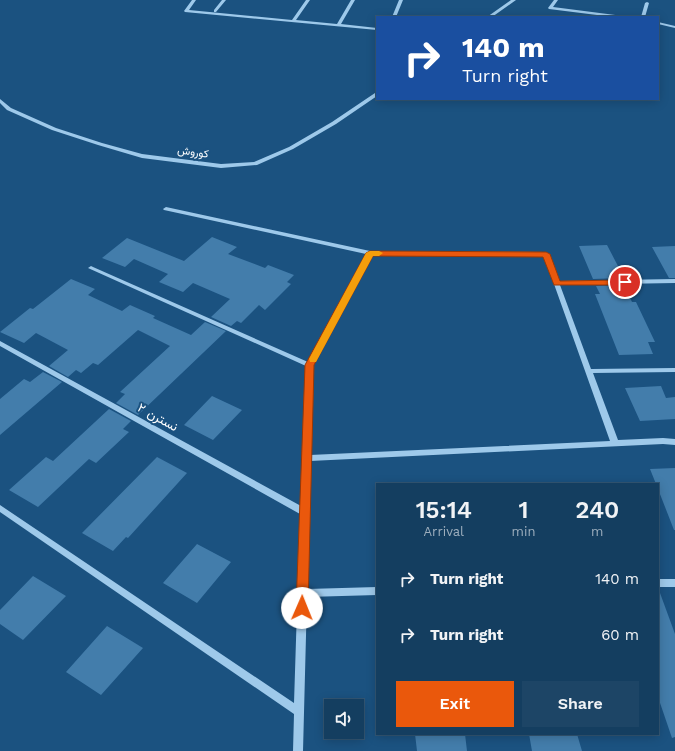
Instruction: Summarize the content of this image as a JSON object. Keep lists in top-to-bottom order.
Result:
{
  "streets": {
    "street": ["کوروش", "نسترن ۲"]
  },
  "page": {
    "turn": ["140 m", "Turn right"],
    "eta": [
      "15:14",
      "Arrival",
      "1",
      "min",
      "240",
      "m"
    ],
    "list": [
      {
        "name": "Turn right",
        "value": "140 m"
      },
      {
        "name": "Turn right",
        "value": "60 m"
      }
    ],
    "buttons": ["Exit", "Share"]
  }
}
